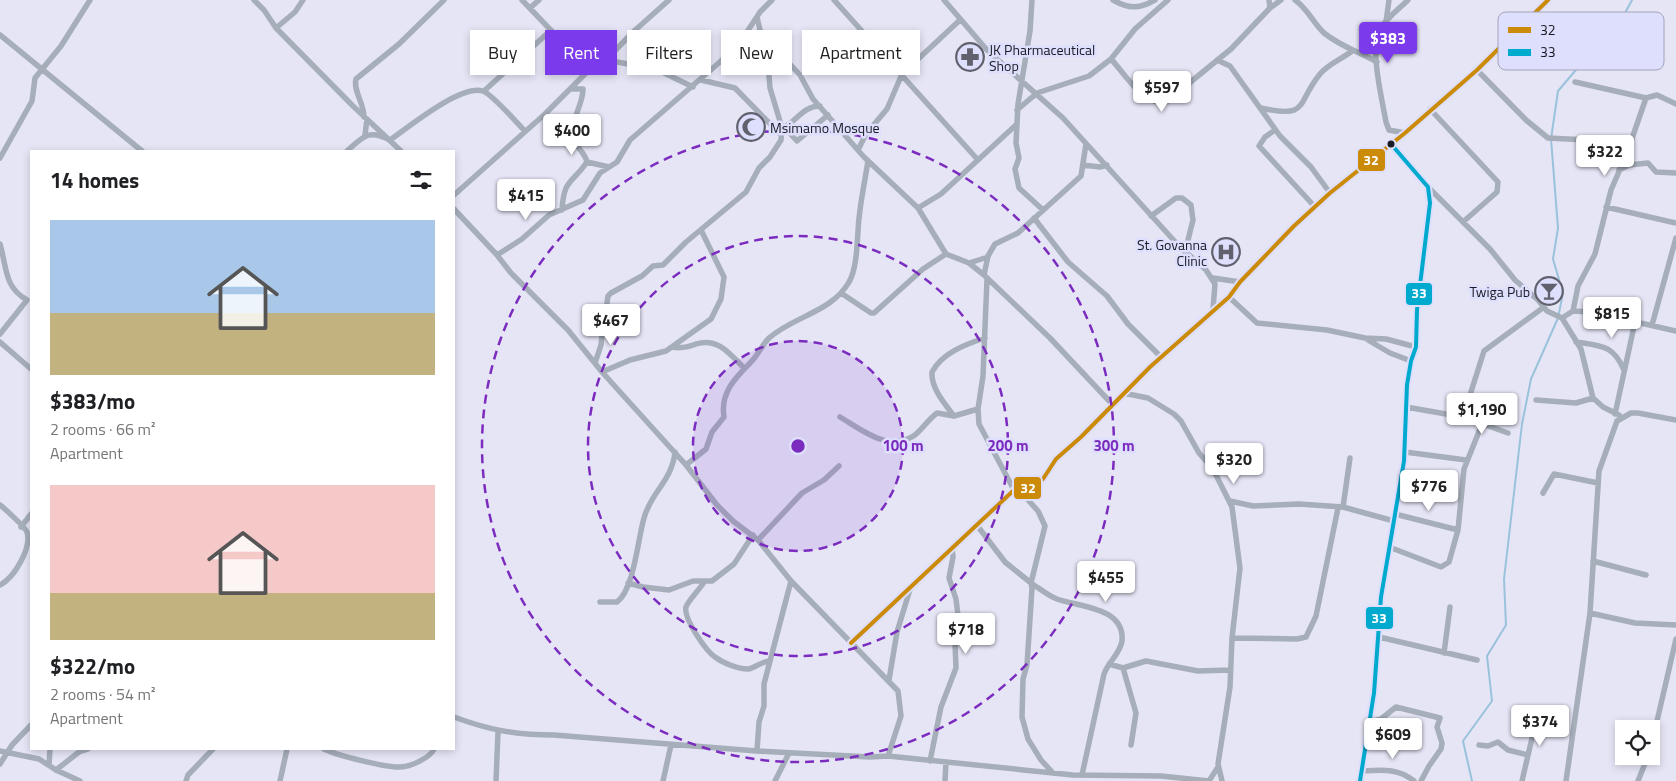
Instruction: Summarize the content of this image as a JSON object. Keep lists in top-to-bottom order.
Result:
{
  "places": {
    "pharmacy": ["JK Pharmaceutical Shop"],
    "mosque": ["Msimamo Mosque"],
    "hospital": ["St. Govanna Clinic"],
    "bar": ["Twiga Pub"]
  },
  "lines": ["transit line 32", "transit line 33"],
  "legend": ["32", "33"],
  "page": {
    "price": [
      "$383",
      "$597",
      "$400",
      "$322",
      "$415",
      "$815",
      "$467",
      "$1,190",
      "$320",
      "$776",
      "$455",
      "$718",
      "$374",
      "$609"
    ],
    "chip": [
      "Buy",
      "Rent",
      "Filters",
      "New",
      "Apartment"
    ],
    "heading": "14 homes",
    "list": [
      {
        "name": "$383/mo",
        "note": "2 rooms · 66 m² · Apartment"
      },
      {
        "name": "$322/mo",
        "note": "2 rooms · 54 m² · Apartment"
      }
    ]
  },
  "rings": ["100 m", "200 m", "300 m"]
}
